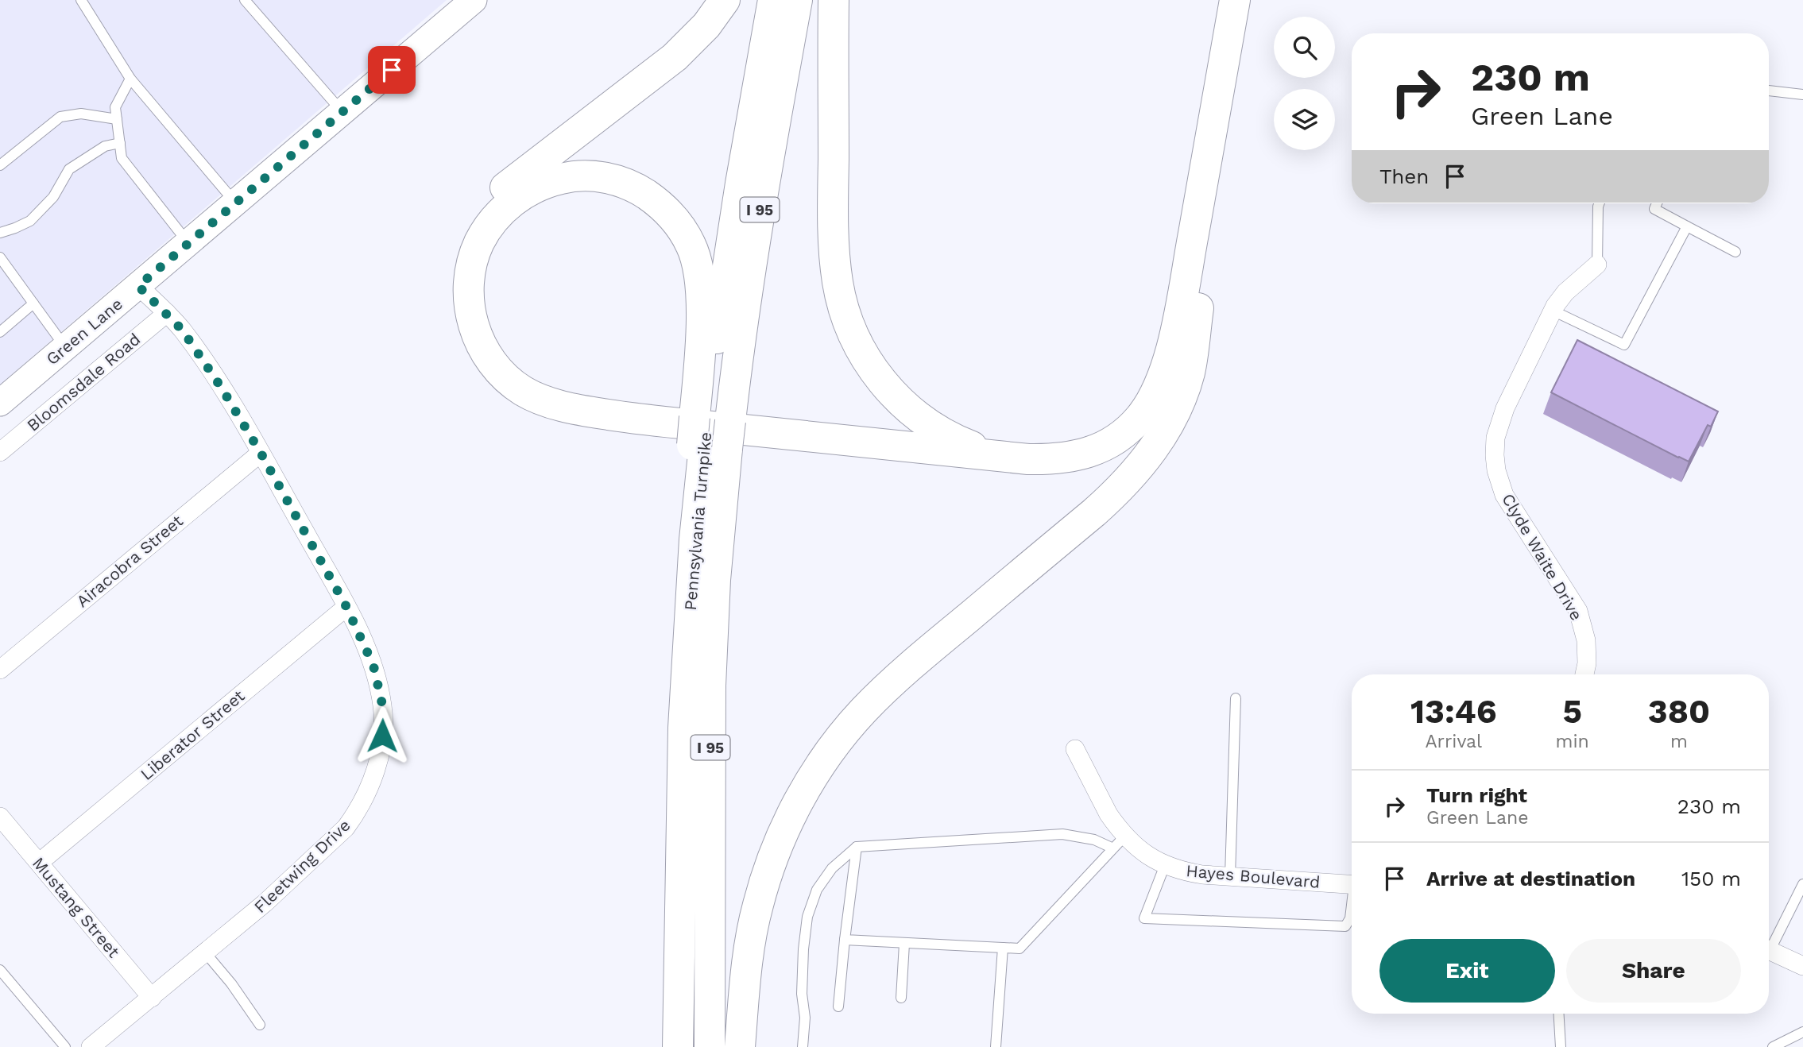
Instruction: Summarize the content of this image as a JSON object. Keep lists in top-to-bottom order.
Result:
{
  "streets": {
    "highway": ["I 95", "Pennsylvania Turnpike"],
    "street": [
      "Green Lane",
      "Bloomsdale Road",
      "Clyde Waite Drive",
      "Airacobra Street",
      "Liberator Street",
      "Fleetwing Drive",
      "Hayes Boulevard",
      "Mustang Street"
    ]
  },
  "crossings": [
    ["Green Lane", "Fleetwing Drive"],
    ["Bloomsdale Road", "Fleetwing Drive"],
    ["Airacobra Street", "Fleetwing Drive"],
    ["Liberator Street", "Fleetwing Drive"],
    ["Liberator Street", "Mustang Street"],
    ["Fleetwing Drive", "Mustang Street"]
  ],
  "page": {
    "turn": ["230 m", "Green Lane"],
    "then": "Then",
    "eta": [
      "13:46",
      "Arrival",
      "5",
      "min",
      "380",
      "m"
    ],
    "list": [
      {
        "name": "Turn right",
        "note": "Green Lane",
        "value": "230 m"
      },
      {
        "name": "Arrive at destination",
        "value": "150 m"
      }
    ],
    "buttons": ["Exit", "Share"]
  }
}
